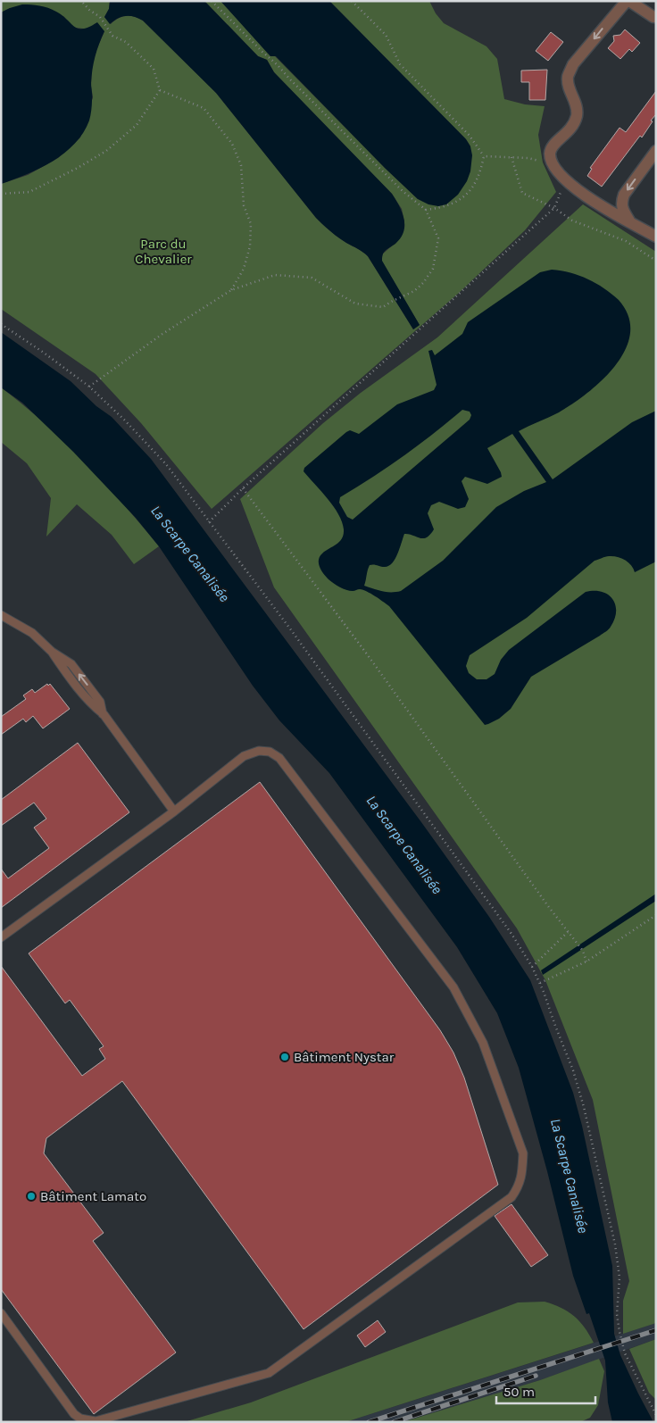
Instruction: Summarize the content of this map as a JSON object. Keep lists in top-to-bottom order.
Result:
{
  "water": ["La Scarpe Canalisée"],
  "parks": ["Parc du Chevalier"],
  "places": ["Bâtiment Nystar", "Bâtiment Lamato"],
  "scale_bar": "50 m"
}
